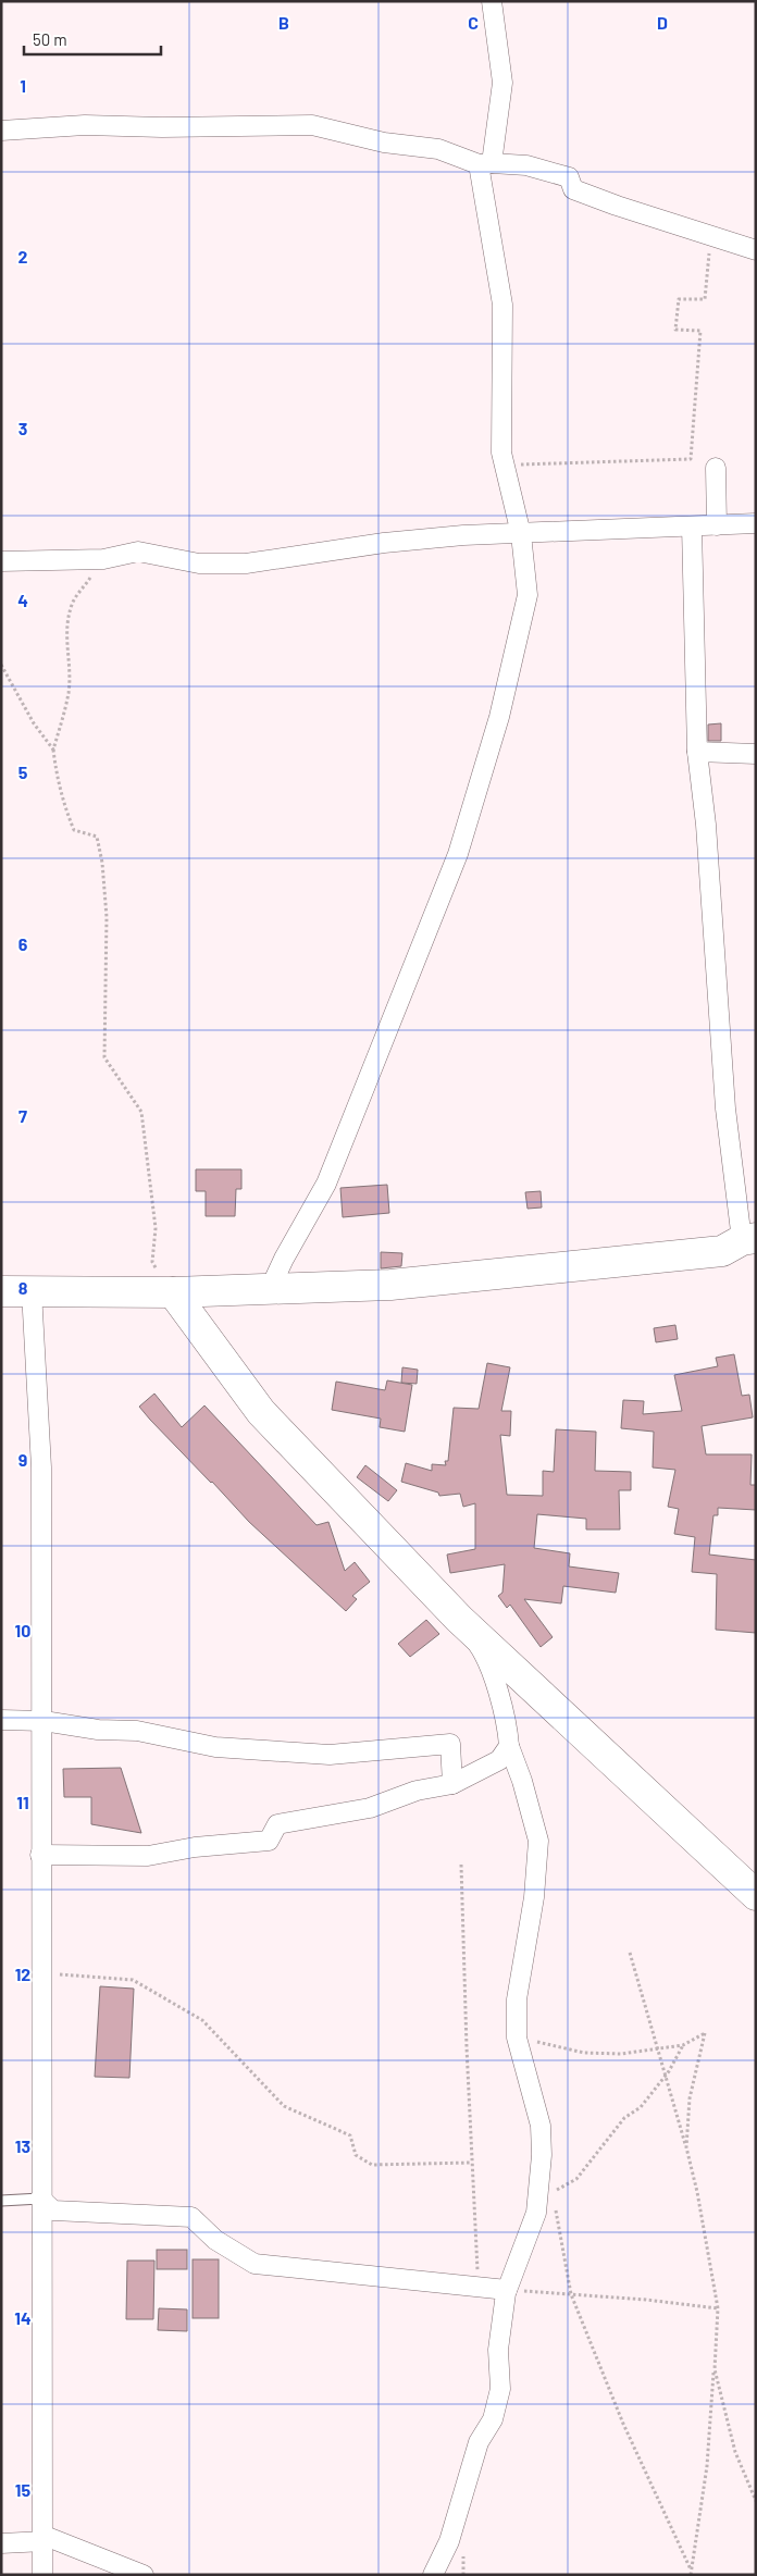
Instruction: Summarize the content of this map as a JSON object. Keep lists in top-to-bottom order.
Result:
{
  "scale_bar": "50 m",
  "grid": {
    "columns": ["B", "C", "D"],
    "rows": [
      "1",
      "2",
      "3",
      "4",
      "5",
      "6",
      "7",
      "8",
      "9",
      "10",
      "11",
      "12",
      "13",
      "14",
      "15"
    ]
  }
}
